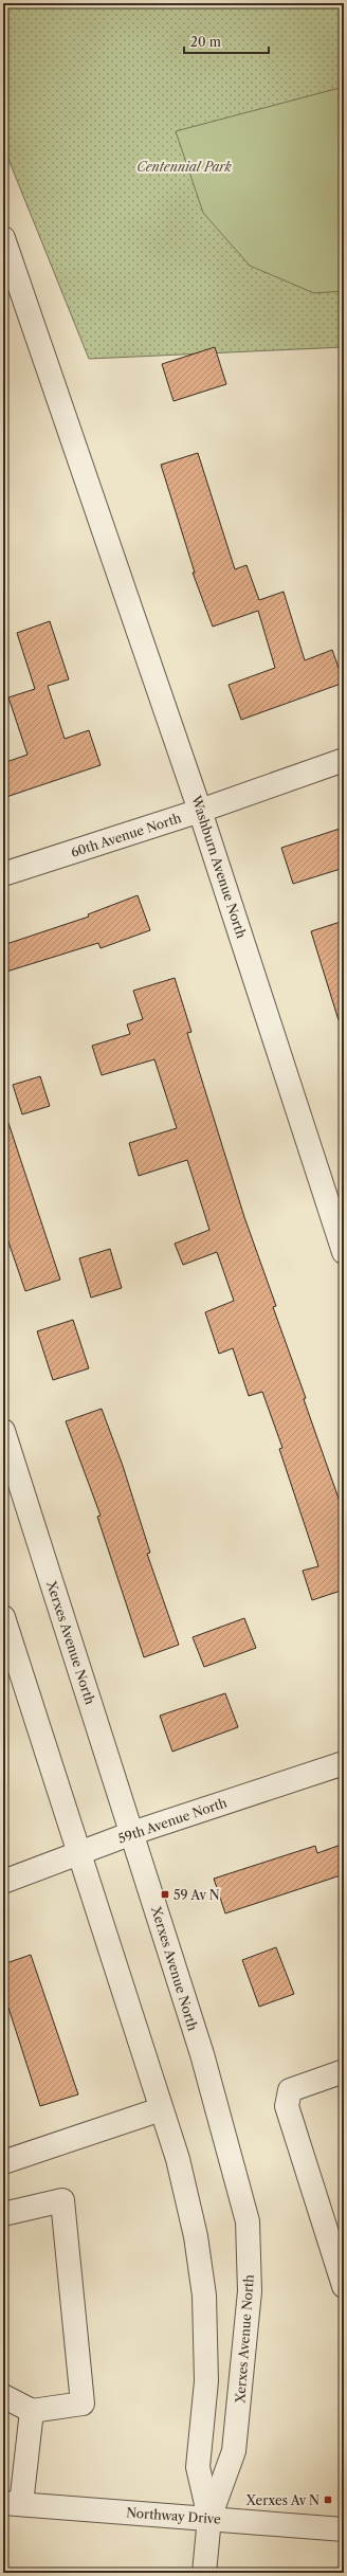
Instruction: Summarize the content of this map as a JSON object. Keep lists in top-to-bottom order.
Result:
{
  "streets": {
    "street": [
      "60th Avenue North",
      "Washburn Avenue North",
      "Xerxes Avenue North",
      "59th Avenue North",
      "Northway Drive"
    ]
  },
  "crossings": [
    ["60th Avenue North", "Washburn Avenue North"],
    ["Xerxes Avenue North", "59th Avenue North"],
    ["Xerxes Avenue North", "Northway Drive"]
  ],
  "parks": ["Centennial Park"],
  "places": {
    "transit": ["59 Av N", "Xerxes Av N"]
  },
  "scale_bar": "20 m"
}
